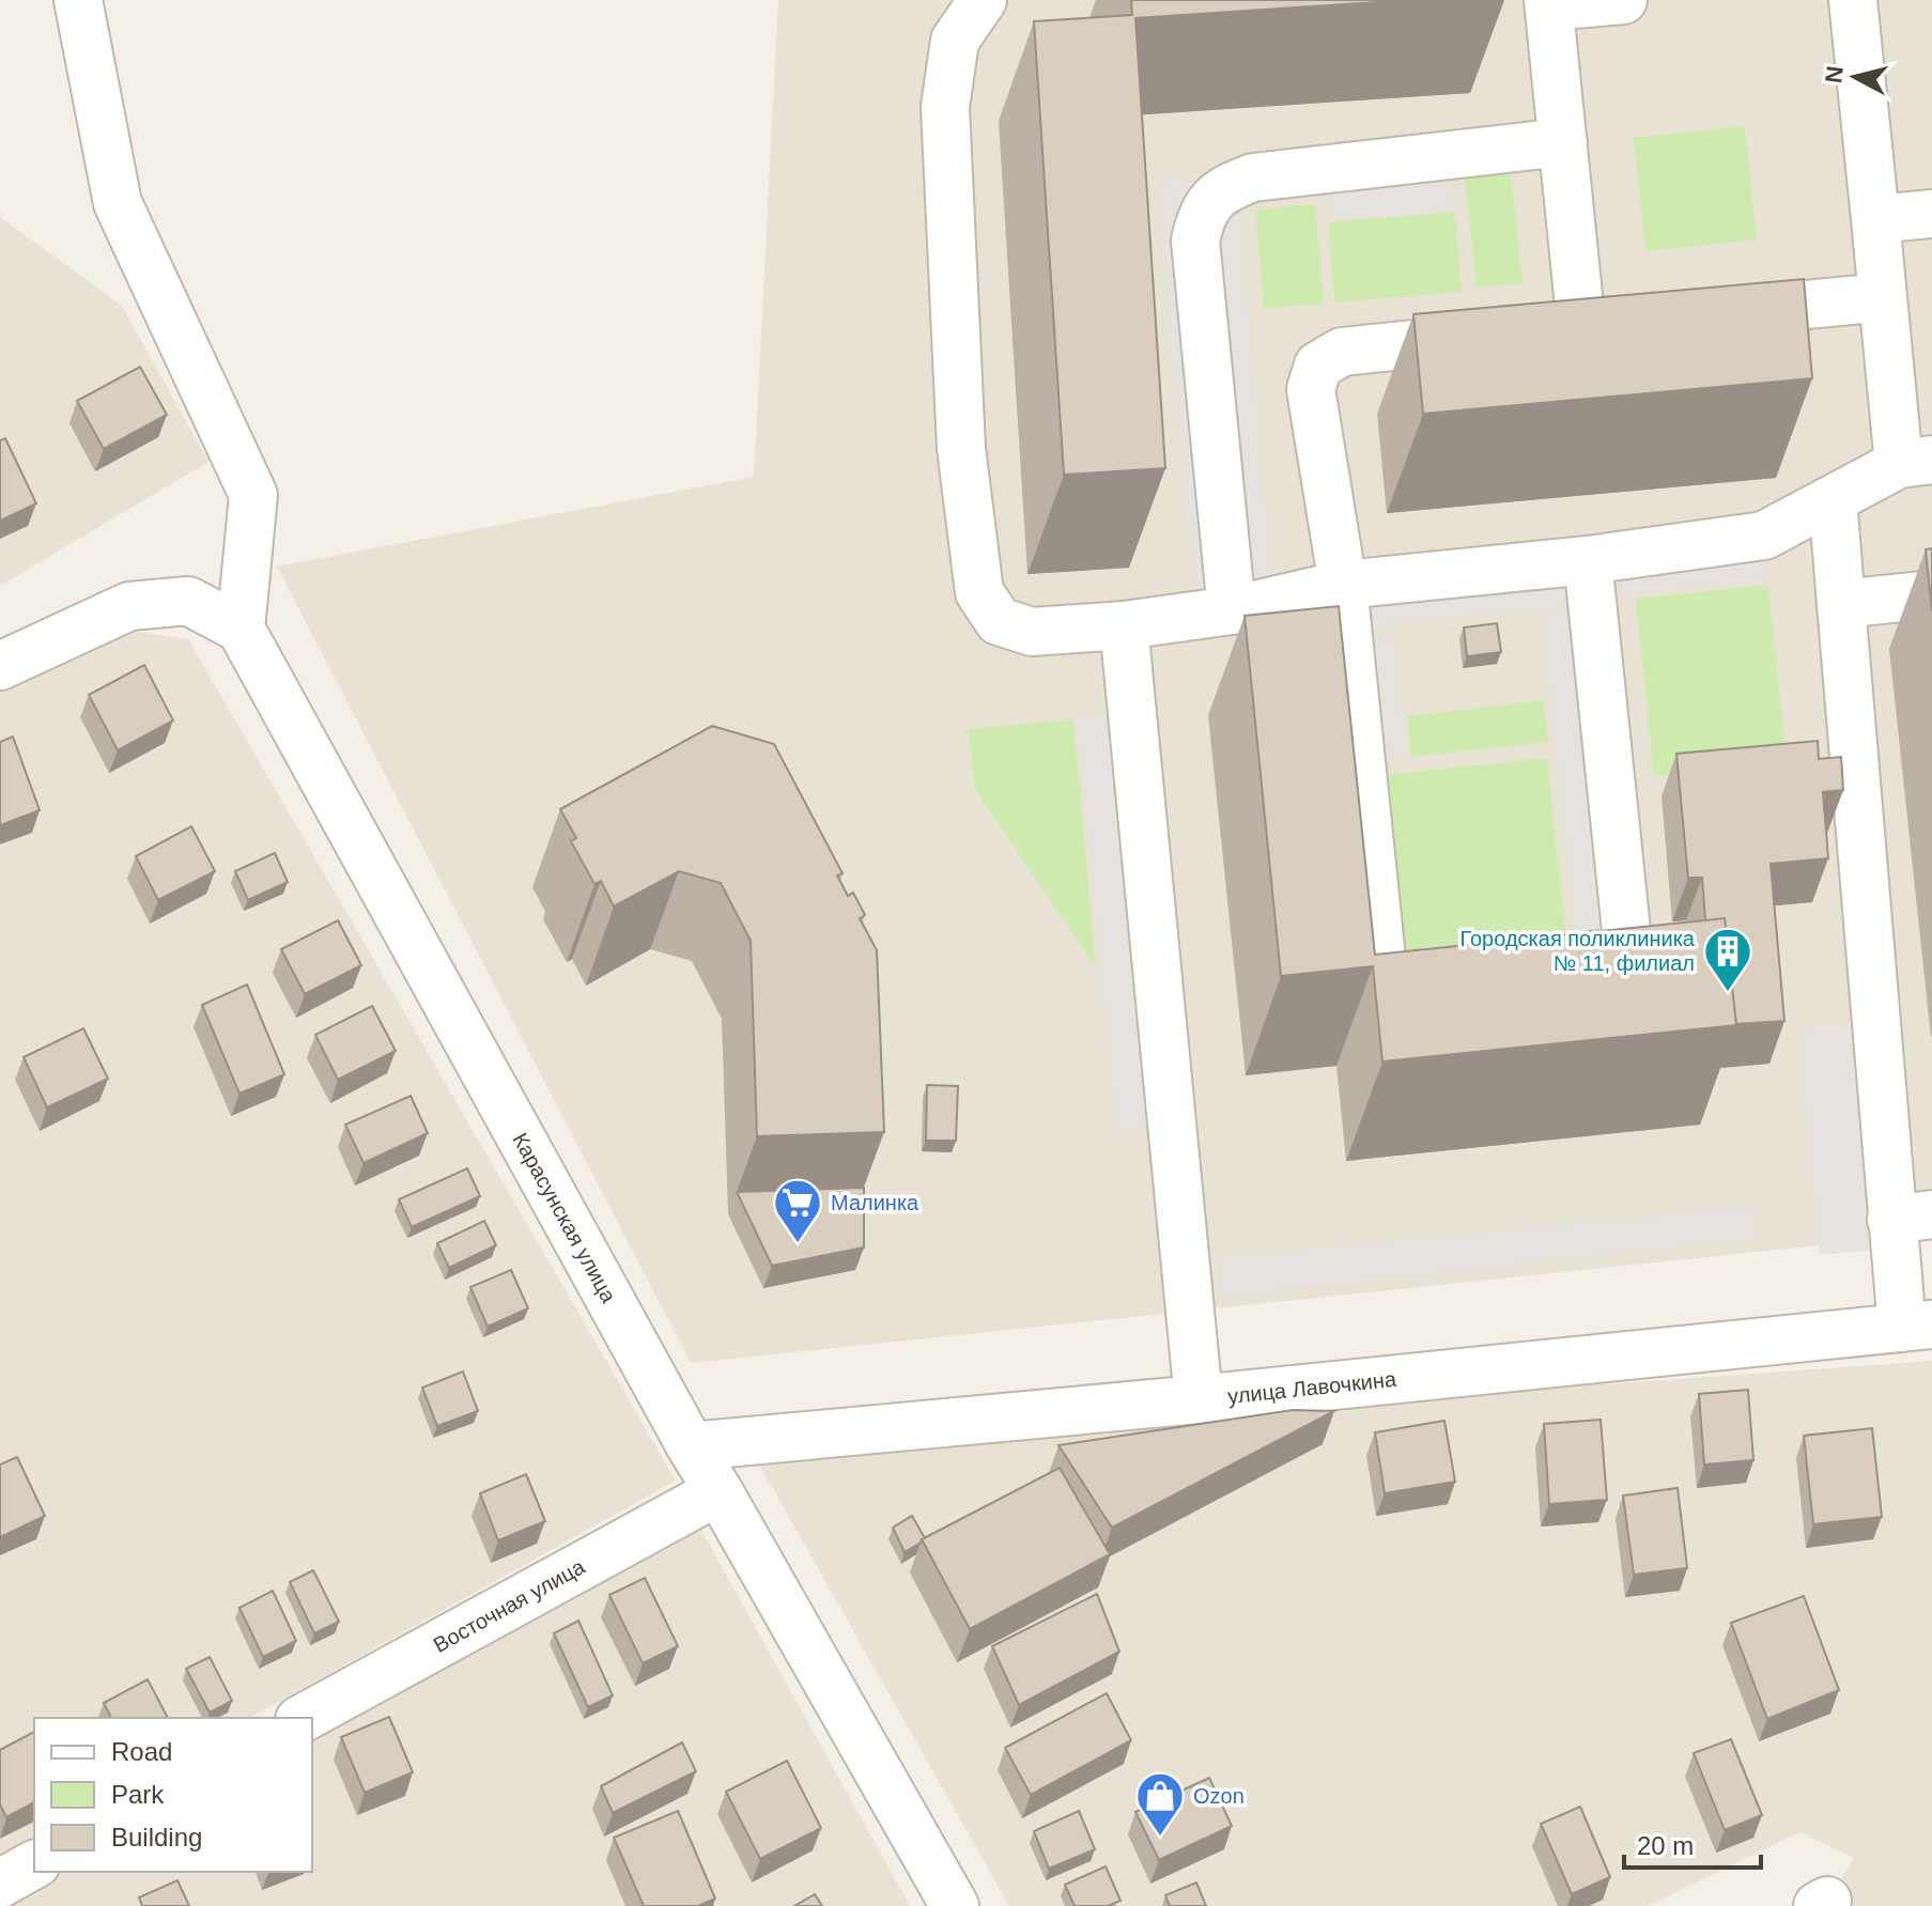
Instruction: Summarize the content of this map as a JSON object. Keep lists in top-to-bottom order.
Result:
{
  "streets": {
    "street": ["Карасунская улица", "улица Лавочкина", "Восточная улица"]
  },
  "crossings": [
    ["Карасунская улица", "улица Лавочкина"],
    ["Карасунская улица", "Восточная улица"]
  ],
  "places": {
    "building": ["Городская поликлиника № 11, филиал"],
    "supermarket": ["Малинка"],
    "shop": ["Ozon"]
  },
  "legend": ["Road", "Park", "Building"],
  "scale_bar": "20 m",
  "north": "left"
}
